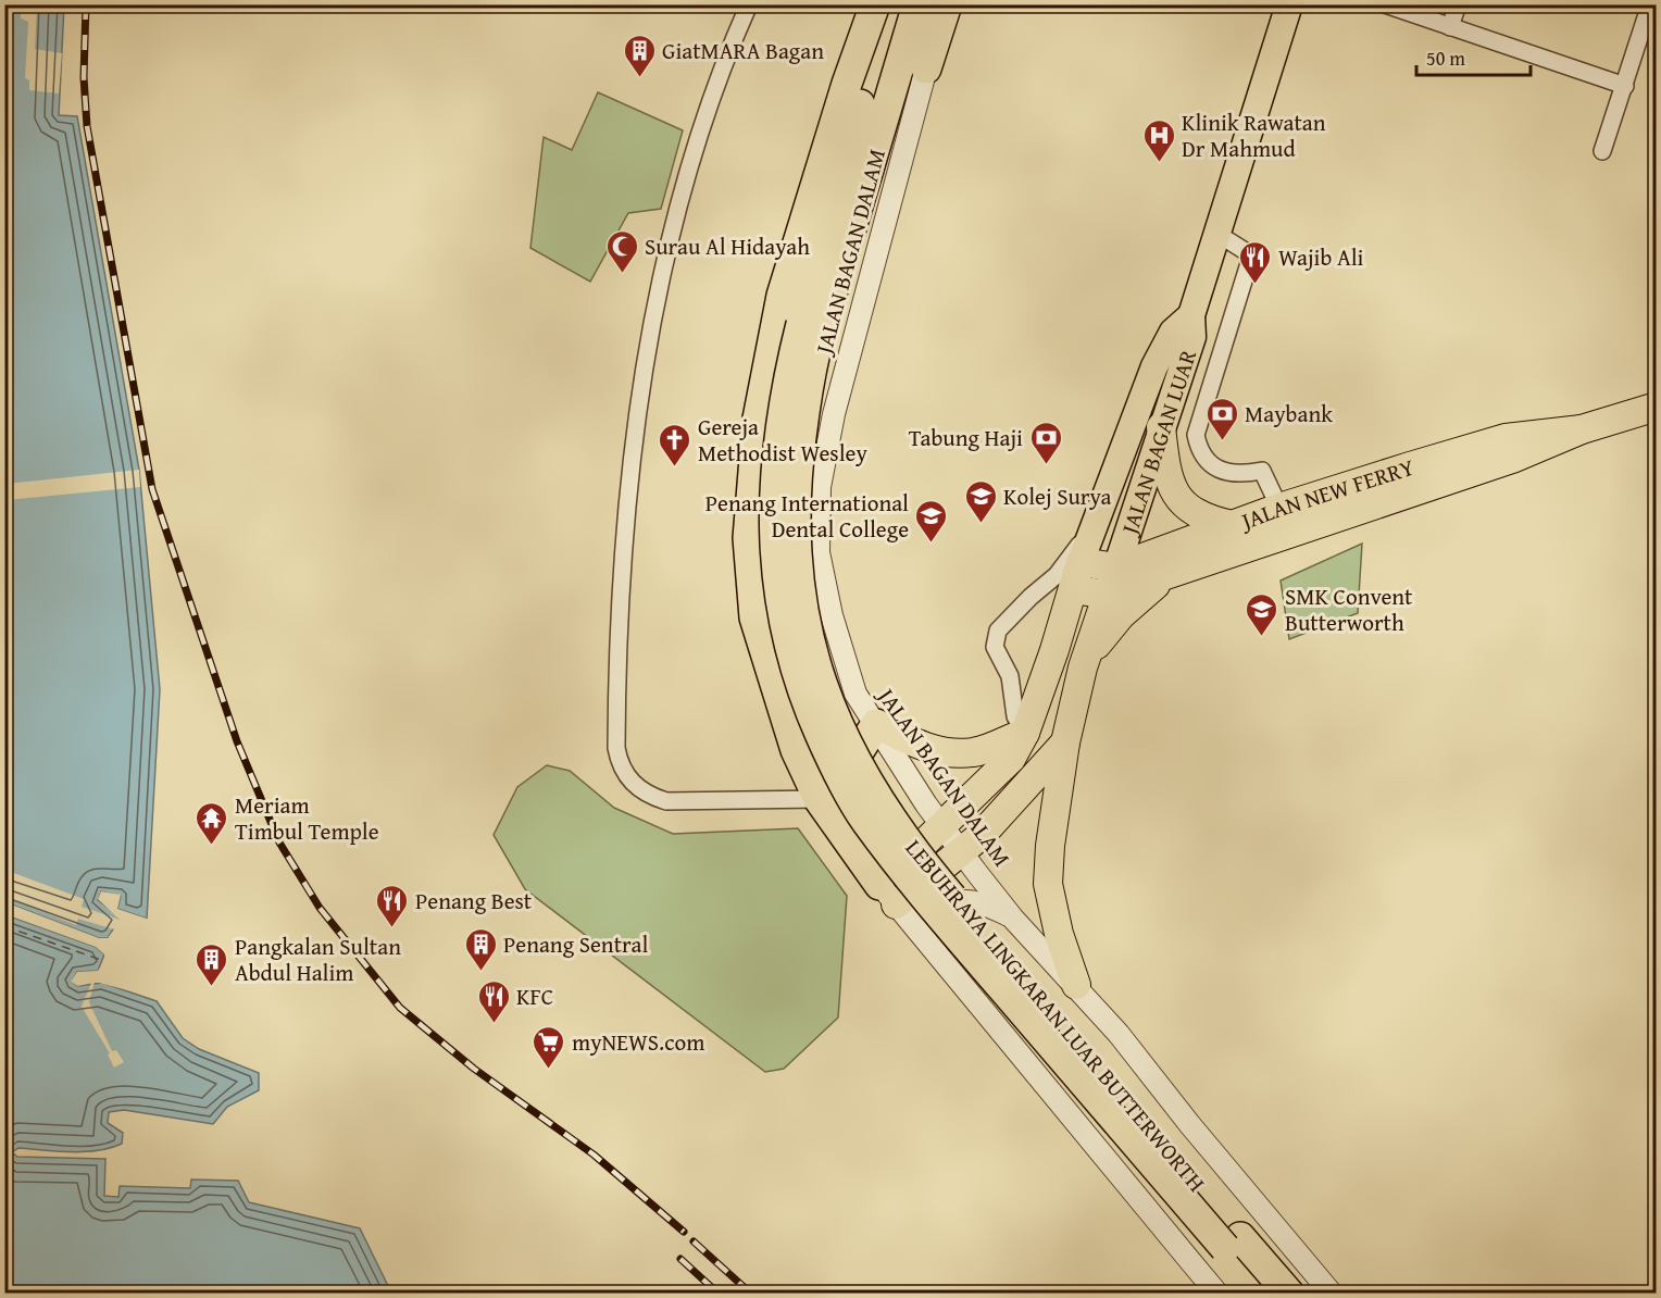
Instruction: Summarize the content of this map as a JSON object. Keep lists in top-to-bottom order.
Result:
{
  "streets": {
    "highway": ["JALAN NEW FERRY", "LEBUHRAYA LINGKARAN LUAR BUTTERWORTH"],
    "main road": ["JALAN BAGAN LUAR"],
    "street": ["JALAN BAGAN DALAM"]
  },
  "crossings": [
    ["JALAN BAGAN LUAR", "JALAN NEW FERRY"]
  ],
  "places": {
    "building": ["GiatMARA Bagan", "Penang Sentral", "Pangkalan Sultan Abdul Halim"],
    "hospital": ["Klinik Rawatan Dr Mahmud"],
    "mosque": ["Surau Al Hidayah"],
    "restaurant": ["Wajib Ali", "Penang Best", "KFC"],
    "bank": ["Maybank", "Tabung Haji"],
    "church": ["Gereja Methodist Wesley"],
    "school or university": ["Kolej Surya", "Penang International Dental College", "SMK Convent Butterworth"],
    "temple": ["Meriam Timbul Temple"],
    "supermarket": ["myNEWS.com"]
  },
  "scale_bar": "50 m"
}
